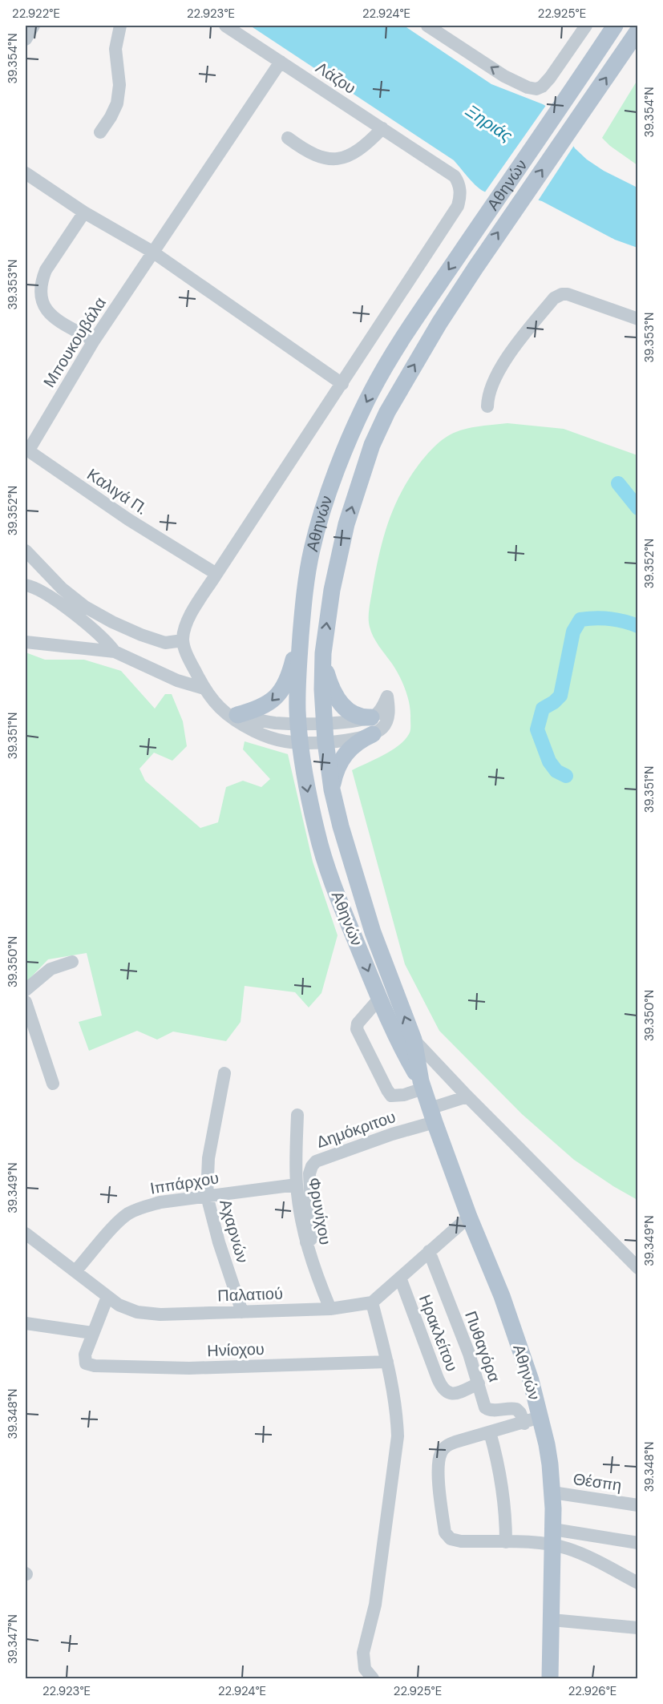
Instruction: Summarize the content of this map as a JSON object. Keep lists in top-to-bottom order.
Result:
{
  "streets": {
    "main road": ["Αθηνών"],
    "street": [
      "Λάζου",
      "Μπουκουβάλα",
      "Καλιγά Π.",
      "Δημόκριτου",
      "Ιππάρχου",
      "Φρυνίχου",
      "Αχαρνών",
      "Παλατιού",
      "Ηρακλείτου",
      "Πυθαγόρα",
      "Ηνίοχου",
      "Θέσπη"
    ]
  },
  "crossings": [
    ["Λάζου", "Αθηνών"],
    ["Λάζου", "Μπουκουβάλα"],
    ["Αθηνών", "Καλιγά Π."],
    ["Αθηνών", "Δημόκριτου"],
    ["Αθηνών", "Θέσπη"],
    ["Μπουκουβάλα", "Καλιγά Π."],
    ["Δημόκριτου", "Φρυνίχου"],
    ["Ιππάρχου", "Φρυνίχου"],
    ["Ιππάρχου", "Αχαρνών"],
    ["Ιππάρχου", "Παλατιού"],
    ["Φρυνίχου", "Παλατιού"],
    ["Αχαρνών", "Παλατιού"],
    ["Ηρακλείτου", "Πυθαγόρα"]
  ],
  "water": ["Ξηριάς"],
  "coordinates": [
    "22.922°E",
    "22.923°E",
    "22.924°E",
    "22.925°E",
    "39.354°N",
    "39.353°N",
    "39.352°N",
    "39.351°N",
    "39.350°N",
    "39.349°N",
    "39.348°N",
    "39.347°N",
    "22.926°E"
  ]
}
